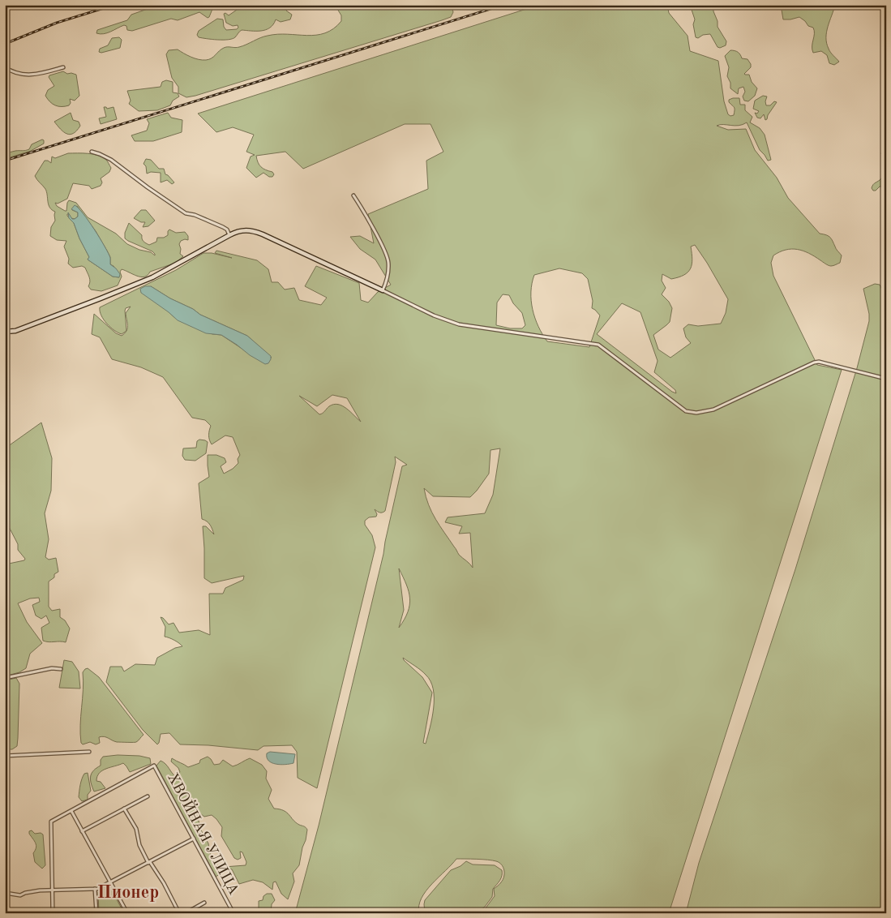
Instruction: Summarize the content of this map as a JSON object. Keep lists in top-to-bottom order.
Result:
{
  "streets": {
    "street": ["ХВОЙНАЯ УЛИЦА"]
  },
  "districts": ["Пионер"]
}
